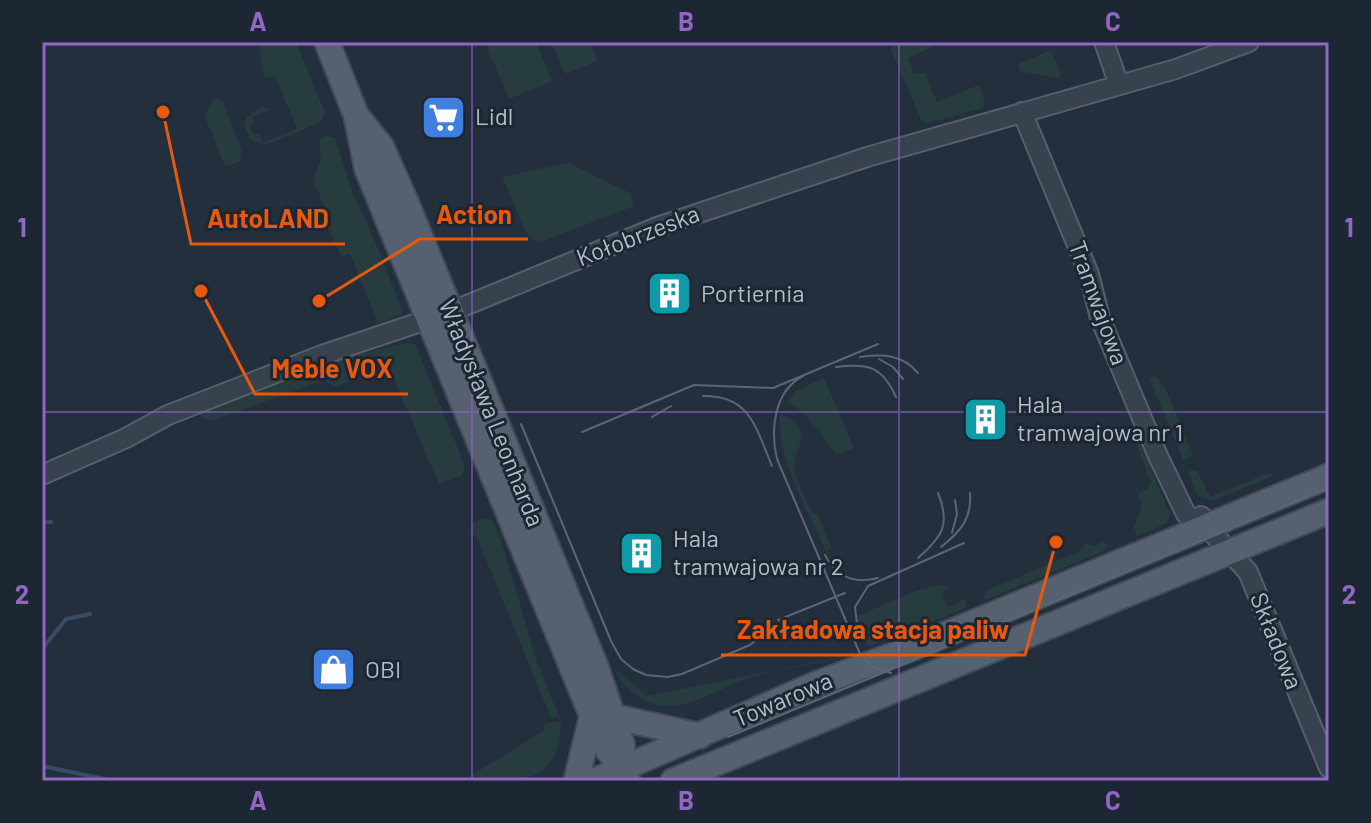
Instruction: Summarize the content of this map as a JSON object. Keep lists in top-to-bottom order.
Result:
{
  "streets": {
    "main road": ["Władysława Leonharda", "Towarowa"],
    "street": ["Kołobrzeska", "Tramwajowa", "Składowa"]
  },
  "crossings": [
    ["Kołobrzeska", "Tramwajowa"],
    ["Kołobrzeska", "Władysława Leonharda"],
    ["Tramwajowa", "Składowa"],
    ["Tramwajowa", "Towarowa"],
    ["Władysława Leonharda", "Towarowa"],
    ["Składowa", "Towarowa"]
  ],
  "places": {
    "other": [
      "AutoLAND",
      "Meble VOX",
      "Action",
      "Zakładowa stacja paliw"
    ],
    "supermarket": ["Lidl"],
    "building": ["Portiernia", "Hala tramwajowa nr 1", "Hala tramwajowa nr 2"],
    "shop": ["OBI"]
  },
  "grid": {
    "columns": ["A", "B", "C"],
    "rows": ["1", "2"]
  }
}
